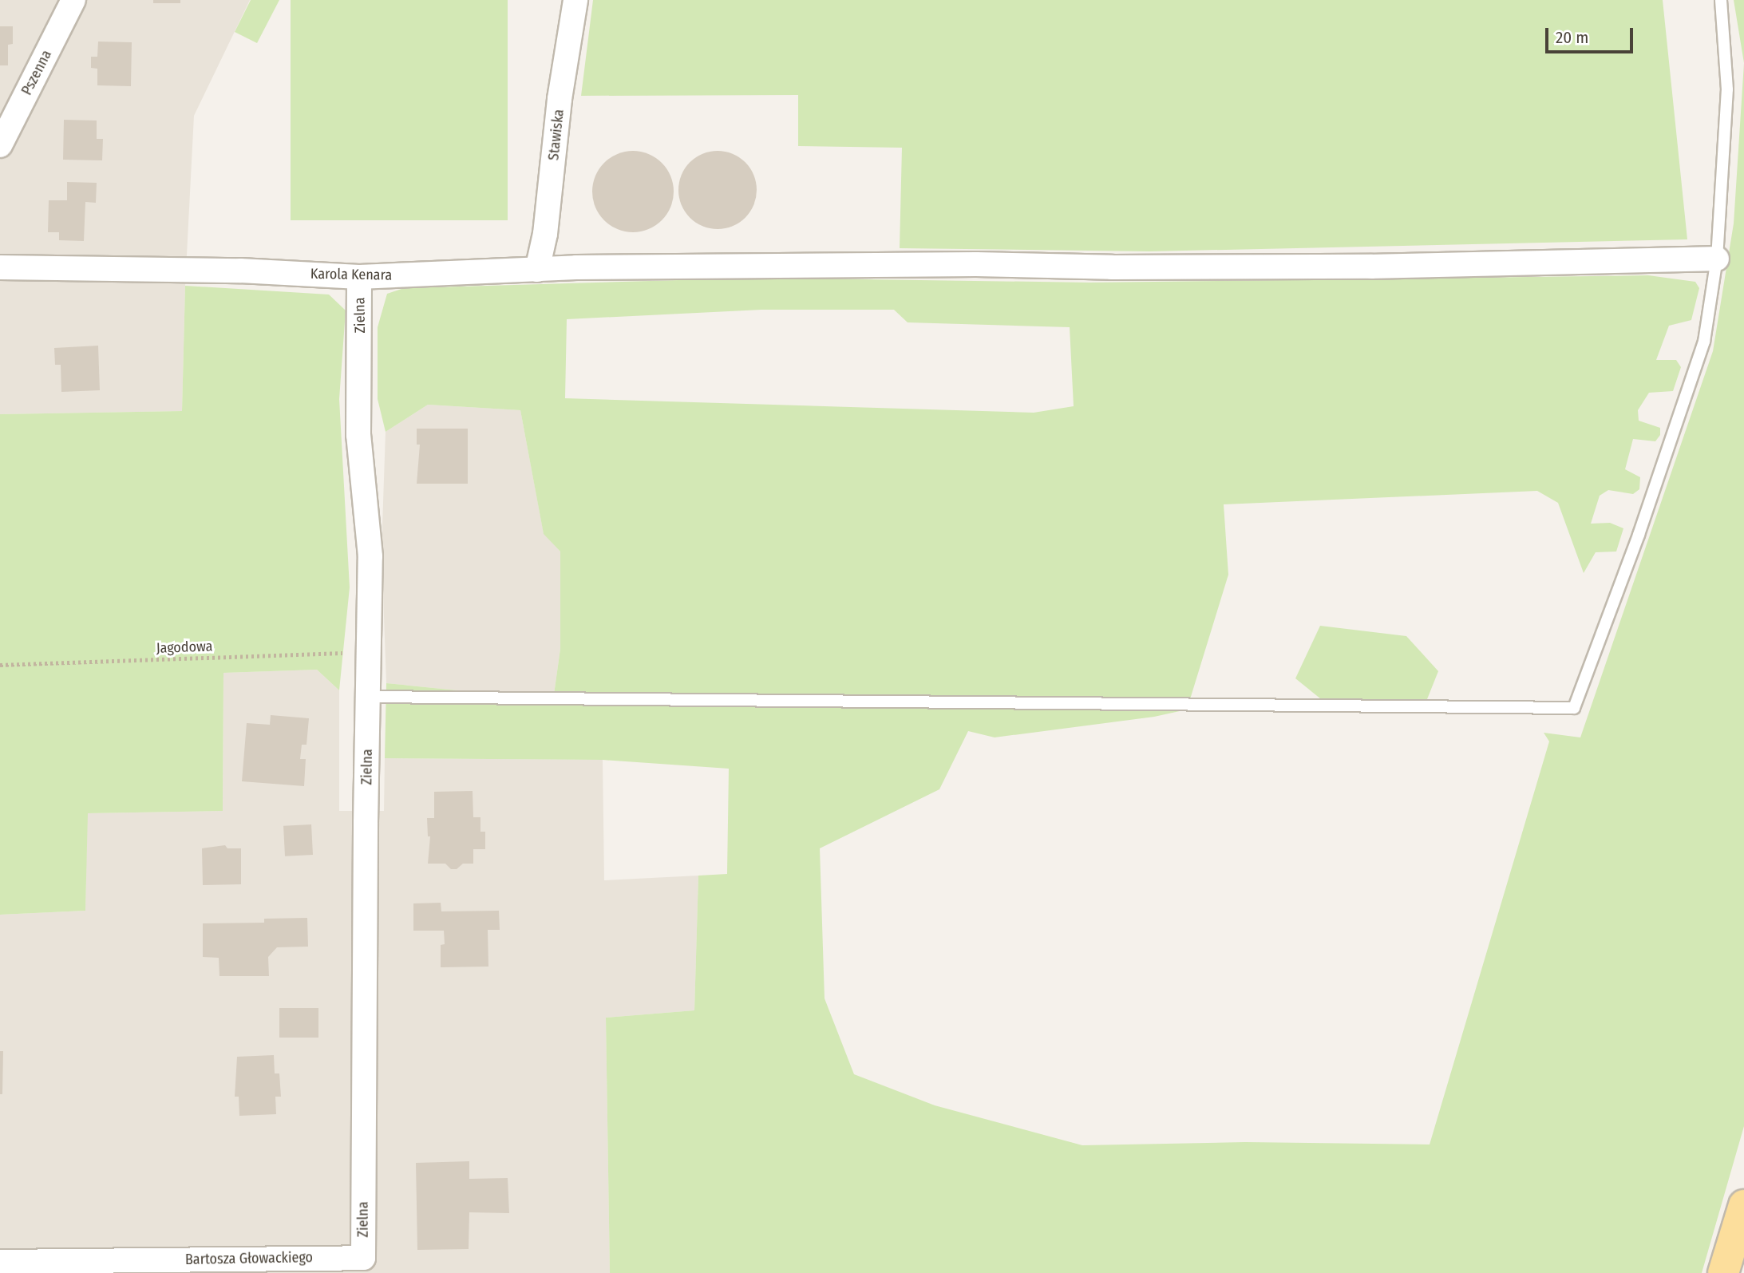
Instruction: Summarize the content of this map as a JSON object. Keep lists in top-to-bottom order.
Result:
{
  "streets": {
    "street": [
      "Pszenna",
      "Stawiska",
      "Karola Kenara",
      "Zielna",
      "Bartosza Głowackiego"
    ],
    "path": ["Jagodowa"]
  },
  "crossings": [
    ["Stawiska", "Karola Kenara"],
    ["Karola Kenara", "Zielna"],
    ["Zielna", "Jagodowa"],
    ["Zielna", "Bartosza Głowackiego"]
  ],
  "scale_bar": "20 m"
}
